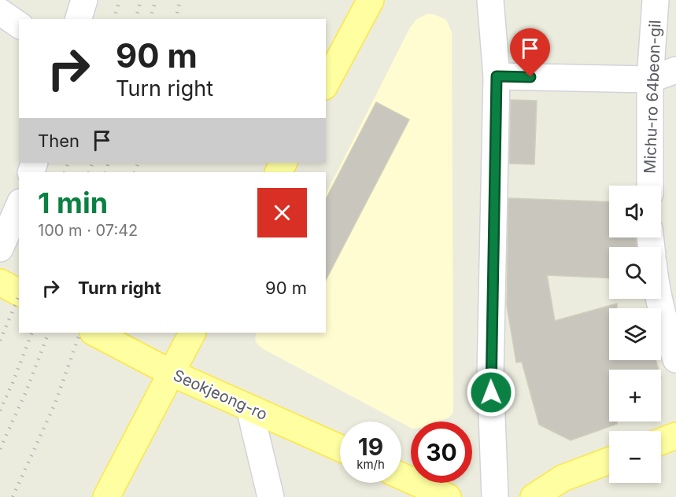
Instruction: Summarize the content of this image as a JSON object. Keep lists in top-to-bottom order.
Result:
{
  "streets": {
    "main road": ["Seokjeong-ro"],
    "street": ["Michu-ro 64beon-gil"]
  },
  "page": {
    "turn": ["90 m", "Turn right"],
    "then": "Then",
    "heading": ["1 min", "100 m · 07:42"],
    "map_buttons": ["+", "−"],
    "list": [
      {
        "name": "Turn right",
        "value": "90 m"
      }
    ],
    "speed": "19 km/h",
    "limit": "30"
  }
}
